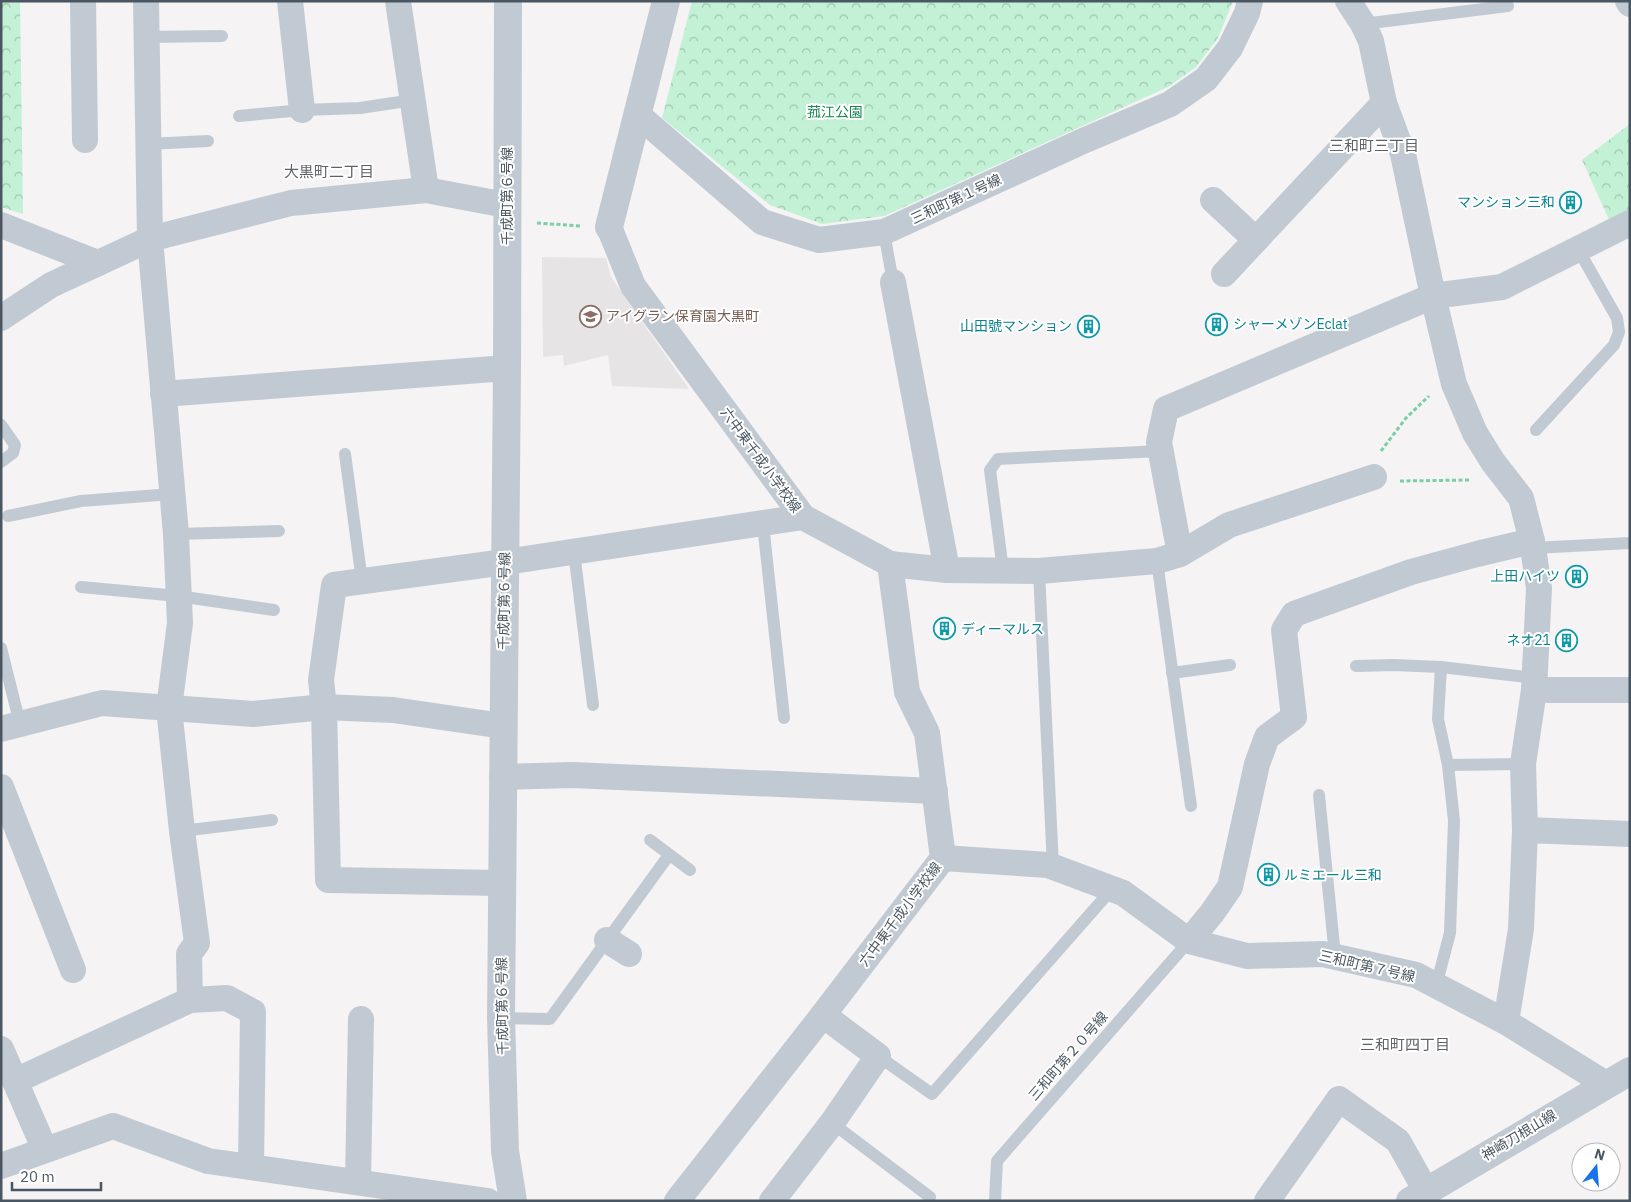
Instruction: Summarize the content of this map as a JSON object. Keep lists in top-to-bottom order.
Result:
{
  "streets": {
    "street": [
      "千成町第６号線",
      "三和町第１号線",
      "六中東千成小学校線",
      "三和町第７号線",
      "神崎刀根山線"
    ],
    "lane": ["三和町第２０号線"]
  },
  "crossings": [
    ["六中東千成小学校線", "三和町第７号線"],
    ["三和町第７号線", "三和町第２０号線"],
    ["三和町第７号線", "神崎刀根山線"]
  ],
  "districts": ["三和町三丁目", "大黒町二丁目", "三和町四丁目"],
  "parks": ["菰江公園"],
  "places": {
    "building": [
      "マンション三和",
      "シャーメゾンEclat",
      "山田號マンション",
      "上田ハイツ",
      "ディーマルス",
      "ネオ21",
      "ルミエール三和"
    ],
    "school or university": ["アイグラン保育園大黒町"]
  },
  "scale_bar": "20 m",
  "north": "top"
}
